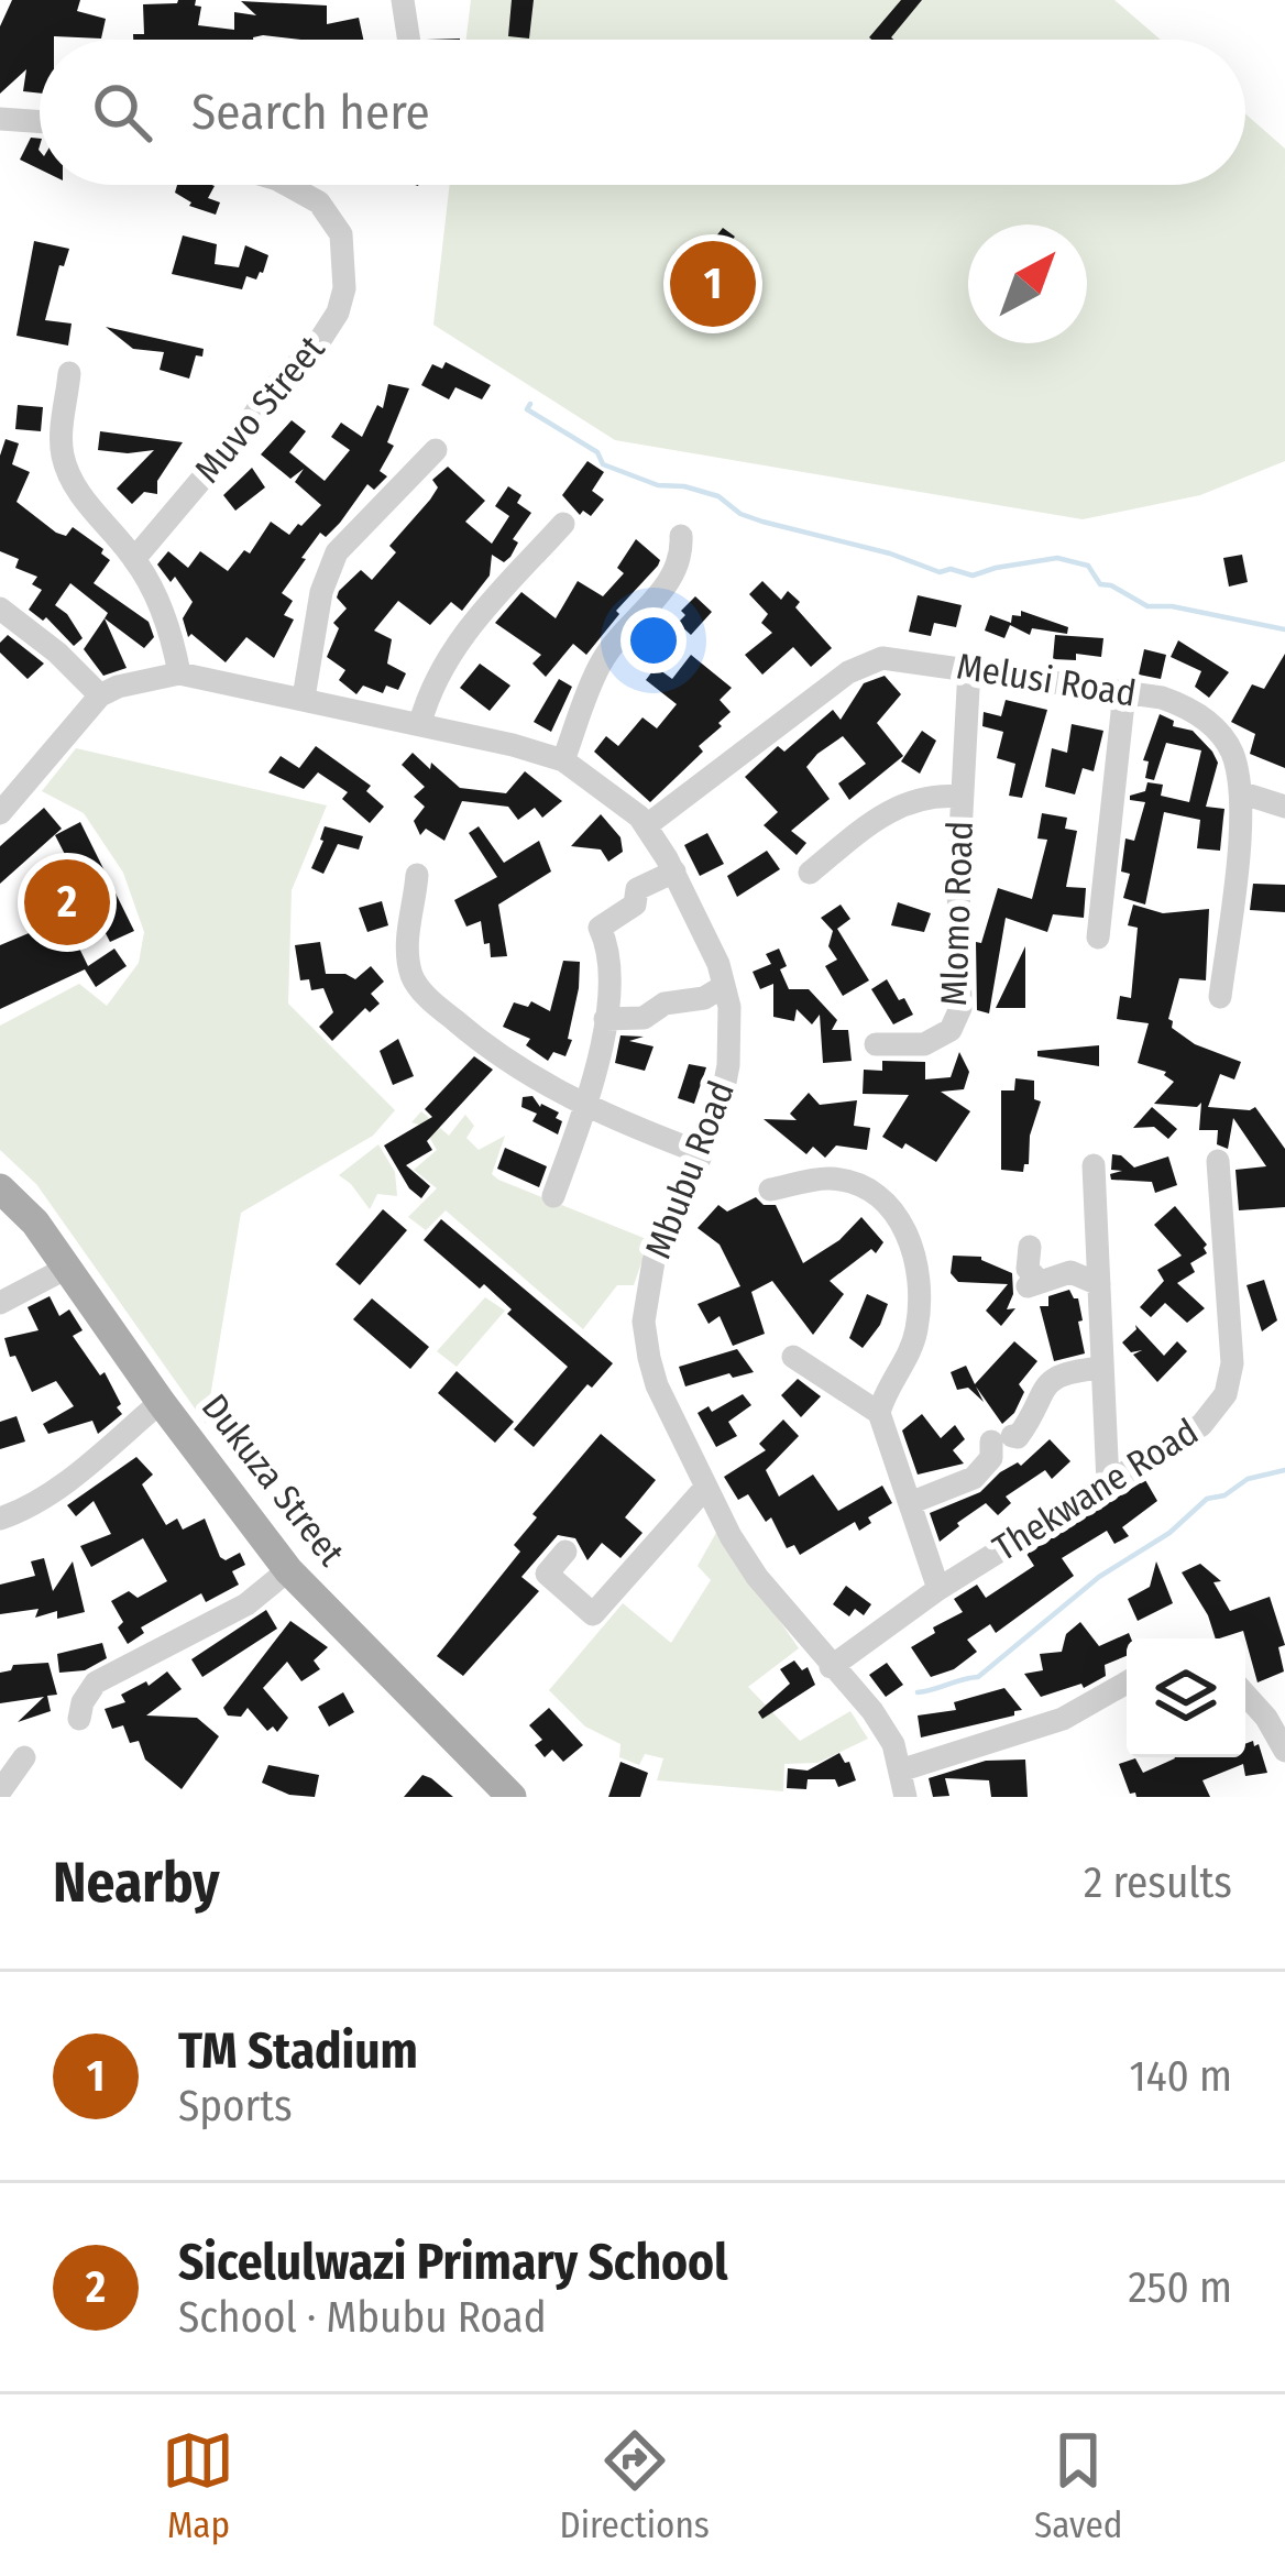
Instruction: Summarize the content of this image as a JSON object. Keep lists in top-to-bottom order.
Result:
{
  "streets": {
    "main road": ["Dukuza Street"],
    "street": [
      "Muvo Street",
      "Melusi Road",
      "Mlomo Road",
      "Mbubu Road",
      "Thekwane Road"
    ]
  },
  "crossings": [
    ["Melusi Road", "Mlomo Road"],
    ["Melusi Road", "Mbubu Road"],
    ["Mbubu Road", "Thekwane Road"]
  ],
  "north": "top right",
  "page": {
    "search": "Search here",
    "pins": ["1", "2"],
    "heading": ["Nearby", "2 results"],
    "list": [
      {
        "mark": "1",
        "name": "TM Stadium",
        "note": "Sports",
        "value": "140 m"
      },
      {
        "mark": "2",
        "name": "Sicelulwazi Primary School",
        "note": "School · Mbubu Road",
        "value": "250 m"
      }
    ],
    "nav": ["Map", "Directions", "Saved"]
  }
}
